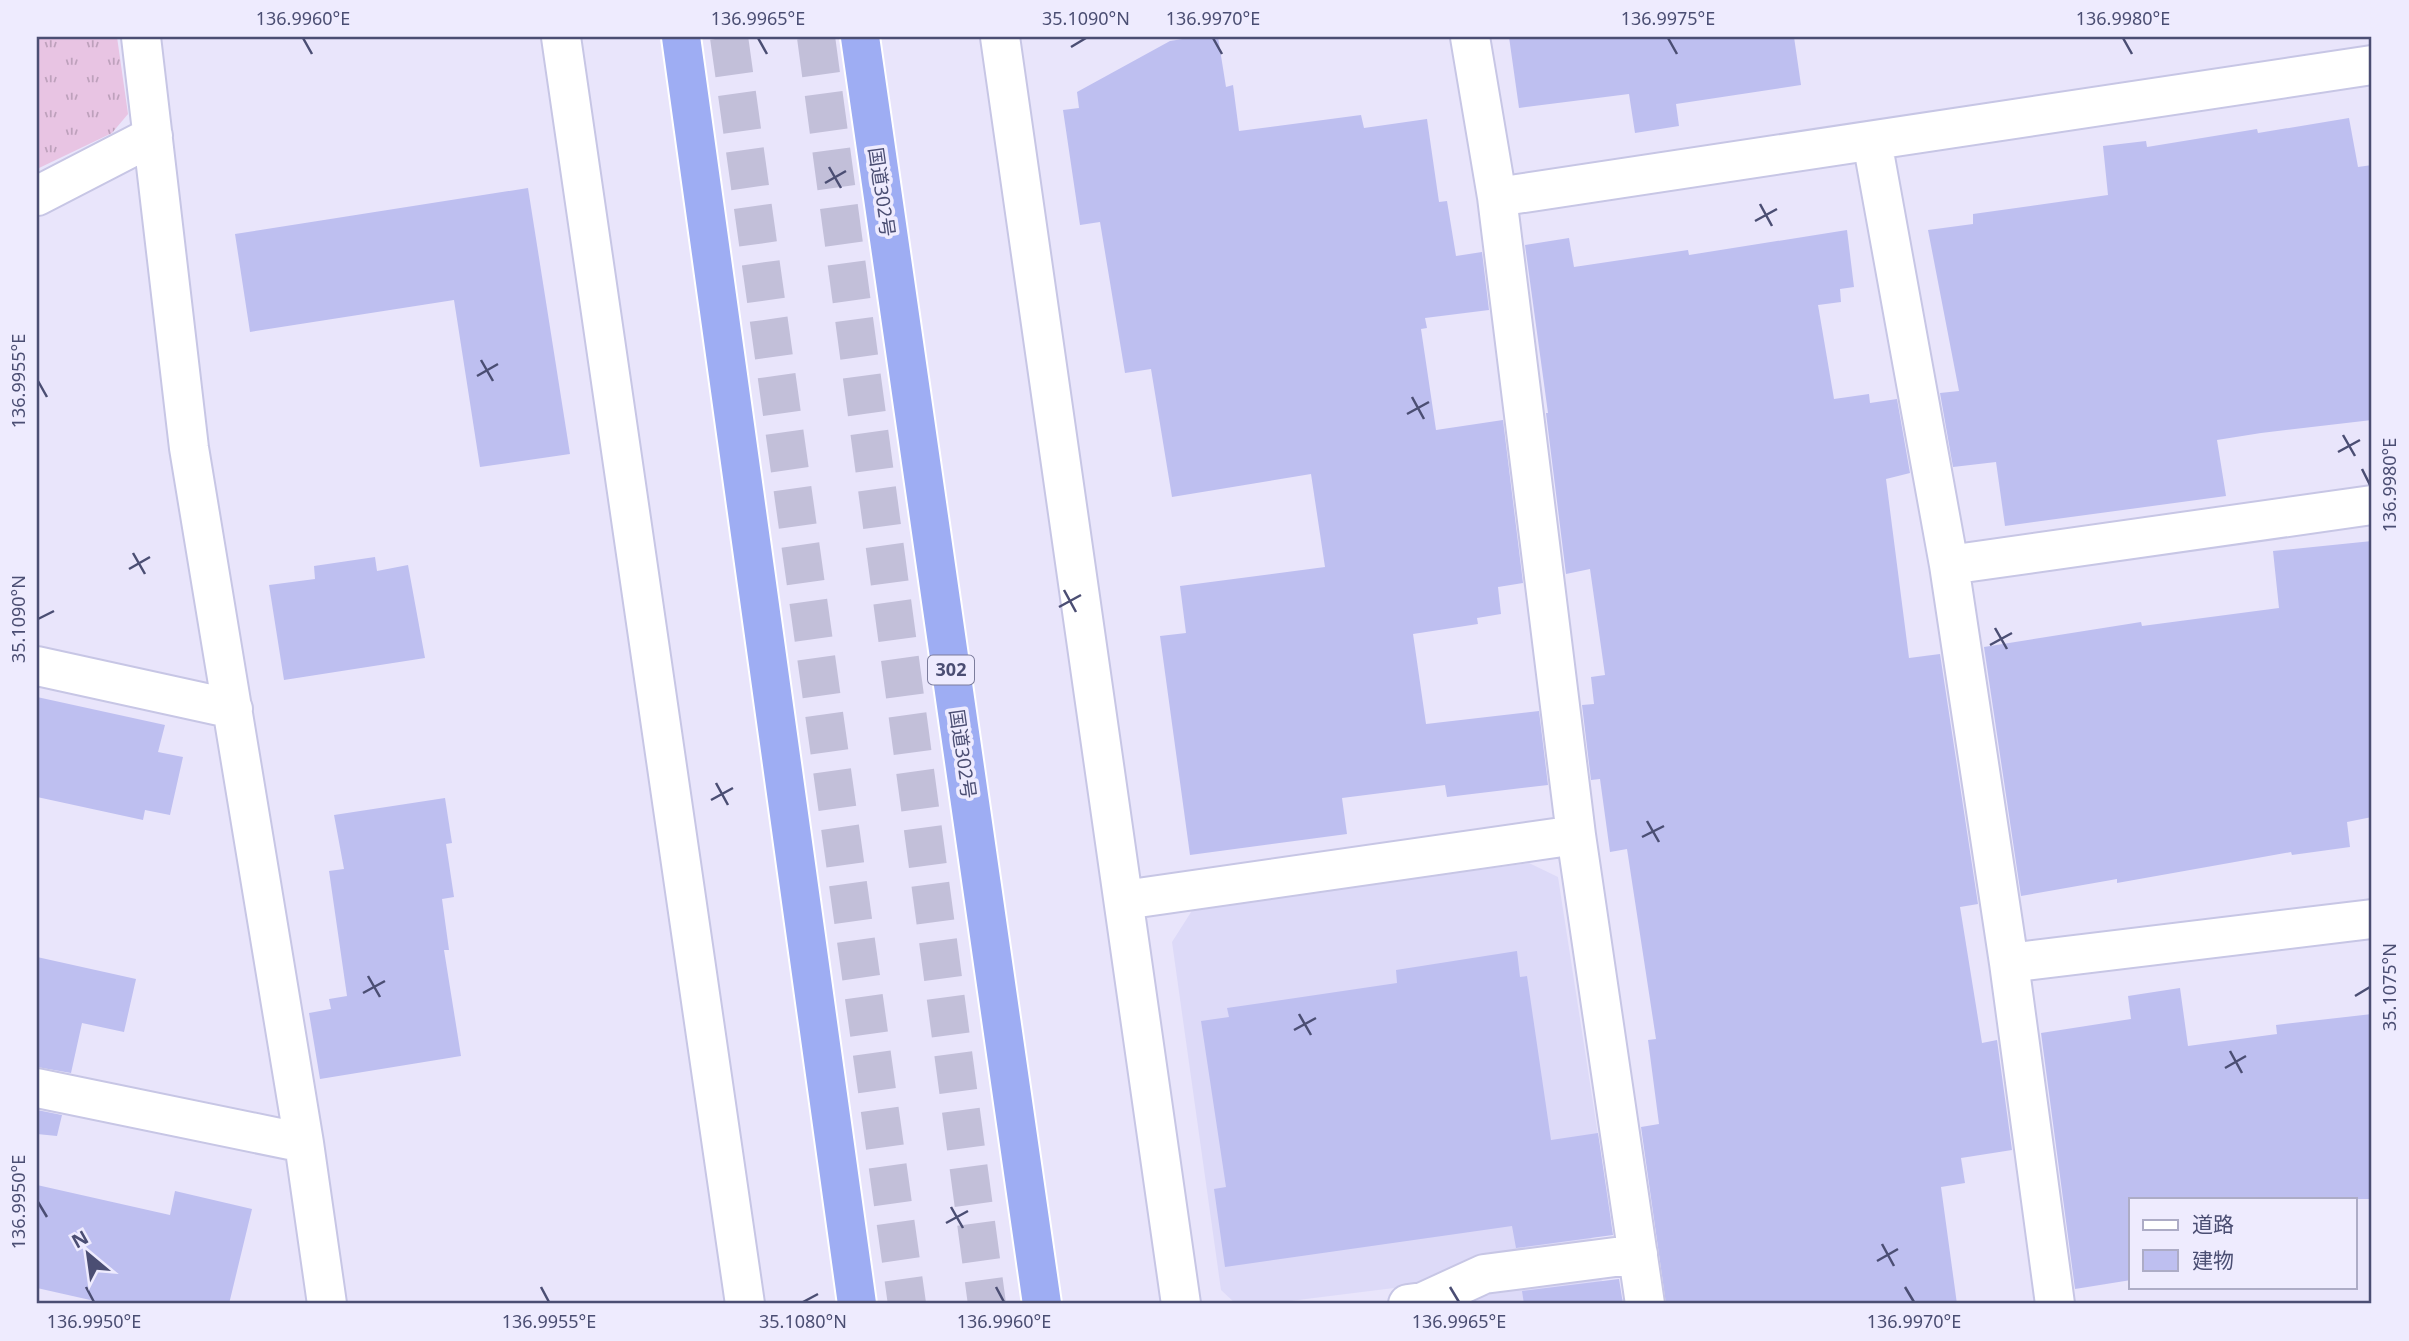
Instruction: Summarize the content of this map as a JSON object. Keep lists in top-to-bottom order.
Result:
{
  "streets": {
    "highway": ["国道302号", "302"]
  },
  "legend": ["道路", "建物"],
  "north": "top left",
  "coordinates": [
    "136.9960°E",
    "136.9965°E",
    "35.1090°N",
    "136.9970°E",
    "136.9975°E",
    "136.9980°E",
    "136.9955°E",
    "35.1075°N",
    "136.9950°E",
    "35.1080°N"
  ]
}
